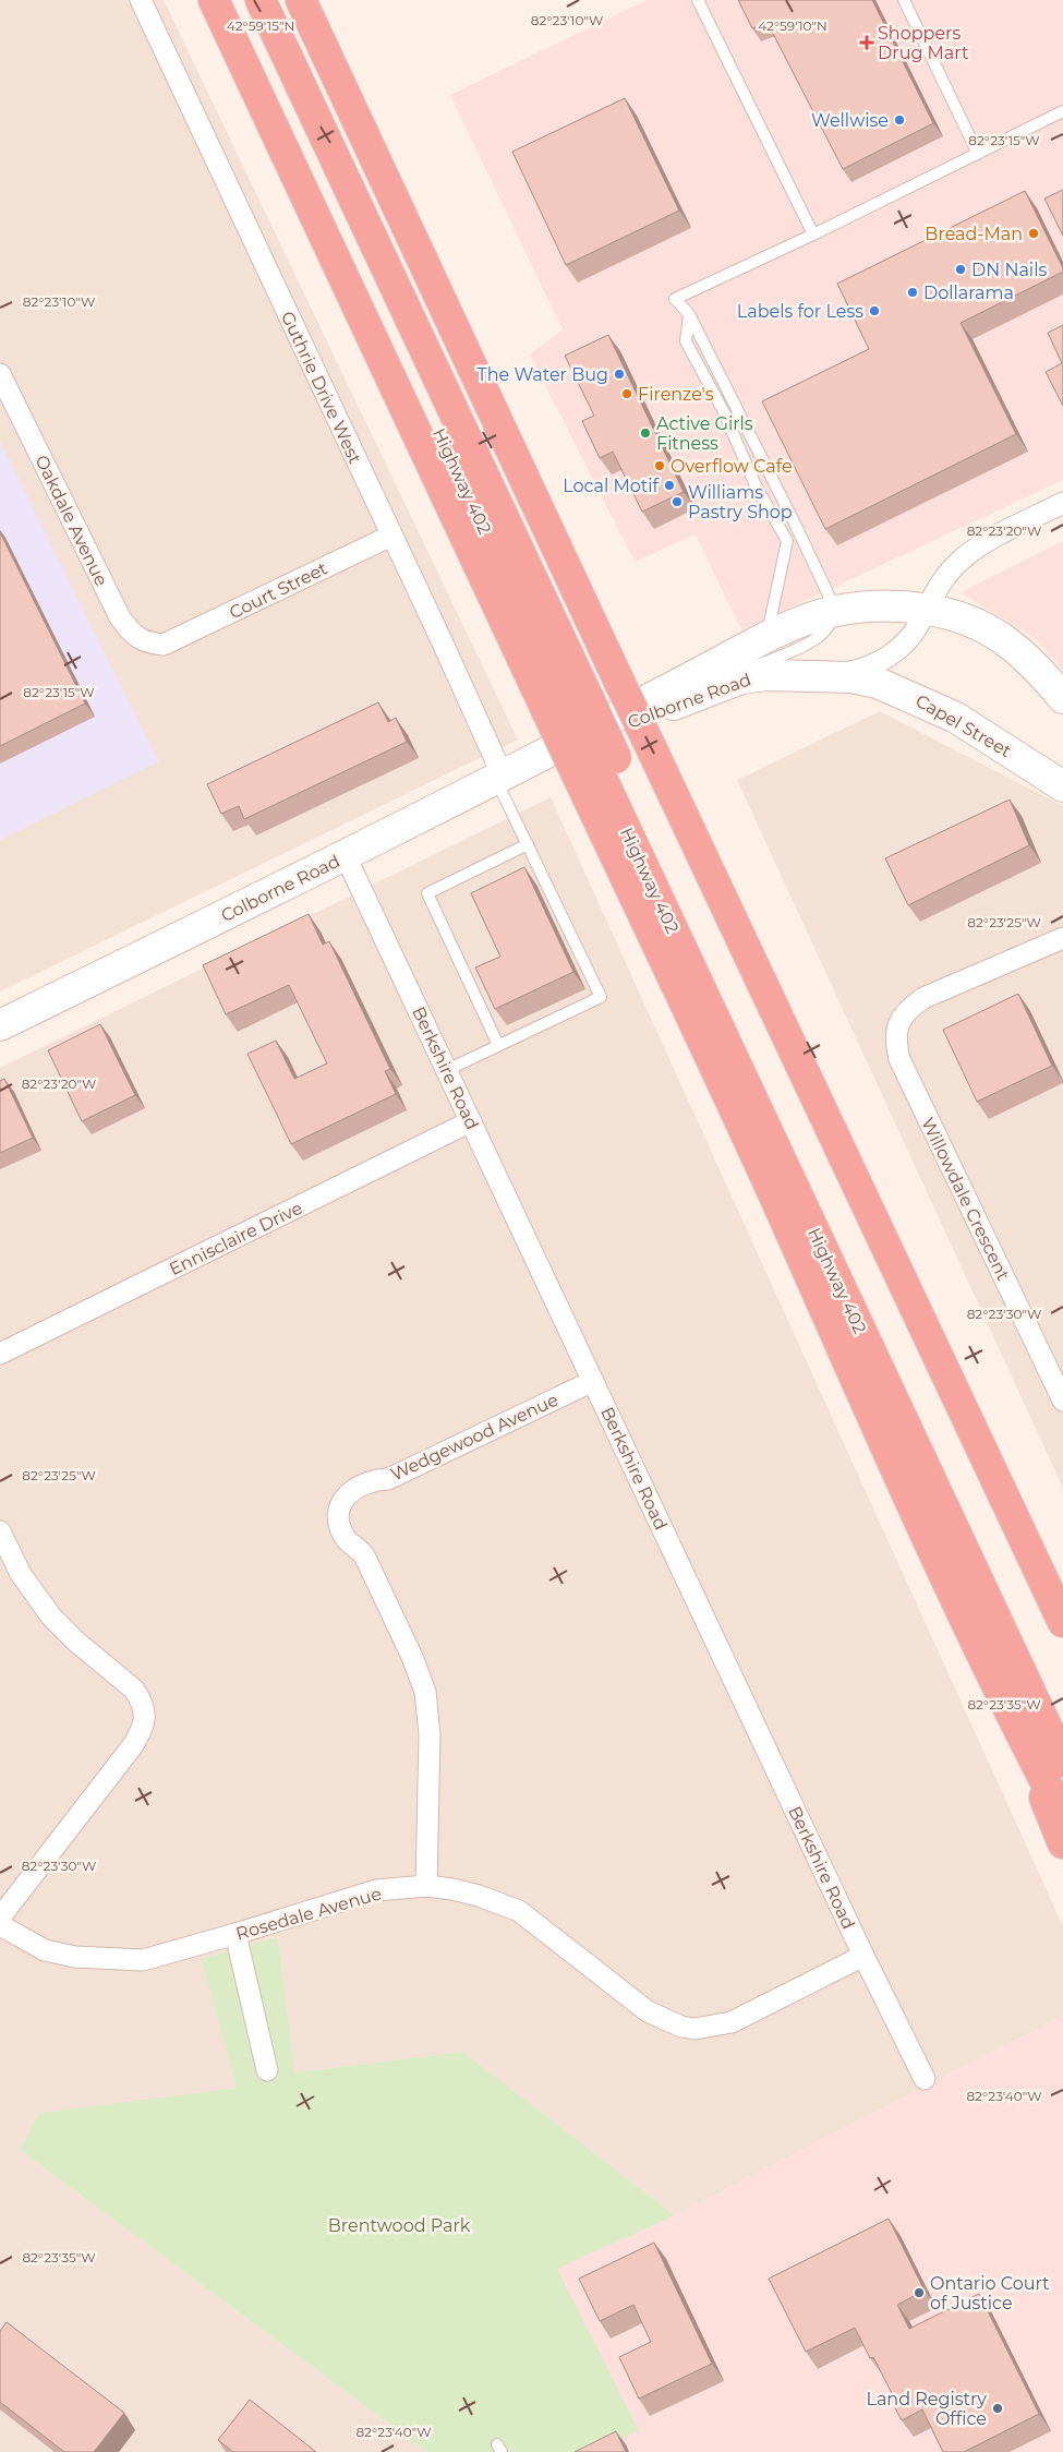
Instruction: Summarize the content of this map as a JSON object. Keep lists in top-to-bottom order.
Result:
{
  "streets": {
    "highway": ["Highway 402"],
    "street": [
      "Guthrie Drive West",
      "Oakdale Avenue",
      "Court Street",
      "Colborne Road",
      "Capel Street",
      "Berkshire Road",
      "Willowdale Crescent",
      "Ennisclaire Drive",
      "Wedgewood Avenue",
      "Rosedale Avenue"
    ]
  },
  "crossings": [
    ["Guthrie Drive West", "Court Street"],
    ["Guthrie Drive West", "Colborne Road"],
    ["Oakdale Avenue", "Court Street"],
    ["Colborne Road", "Capel Street"],
    ["Colborne Road", "Berkshire Road"],
    ["Berkshire Road", "Ennisclaire Drive"],
    ["Berkshire Road", "Wedgewood Avenue"],
    ["Berkshire Road", "Rosedale Avenue"],
    ["Wedgewood Avenue", "Rosedale Avenue"]
  ],
  "parks": ["Brentwood Park"],
  "places": {
    "health": ["Shoppers Drug Mart"],
    "other": [
      "Wellwise",
      "Bread-Man",
      "DN Nails",
      "Dollarama",
      "Labels for Less",
      "The Water Bug",
      "Firenze's",
      "Active Girls Fitness",
      "Overflow Cafe",
      "Local Motif",
      "Williams Pastry Shop",
      "Ontario Court of Justice",
      "Land Registry Office"
    ]
  },
  "coordinates": [
    "82°23'10\"W",
    "42°59'15\"N",
    "42°59'10\"N",
    "82°23'15\"W",
    "82°23'20\"W",
    "82°23'25\"W",
    "82°23'30\"W",
    "82°23'35\"W",
    "82°23'40\"W"
  ]
}
